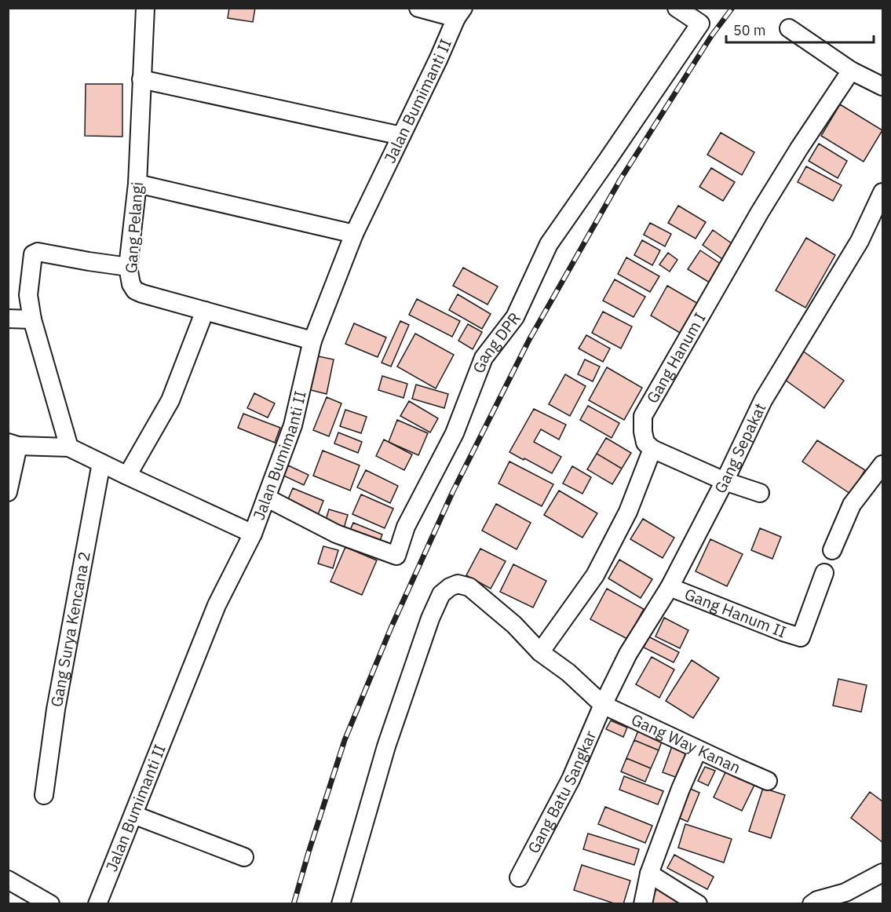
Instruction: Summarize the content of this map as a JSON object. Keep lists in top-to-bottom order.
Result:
{
  "streets": {
    "street": [
      "Jalan Bumimanti II",
      "Gang Pelangi",
      "Gang DPR",
      "Gang Hanum I",
      "Gang Sepakat",
      "Gang Hanum II",
      "Gang Surya Kencana 2",
      "Gang Way Kanan",
      "Gang Batu Sangkar"
    ]
  },
  "crossings": [
    ["Jalan Bumimanti II", "Gang Pelangi"],
    ["Jalan Bumimanti II", "Gang DPR"],
    ["Gang Sepakat", "Gang Hanum II"],
    ["Gang Sepakat", "Gang Way Kanan"],
    ["Gang Sepakat", "Gang Batu Sangkar"],
    ["Gang Way Kanan", "Gang Batu Sangkar"]
  ],
  "scale_bar": "50 m"
}
